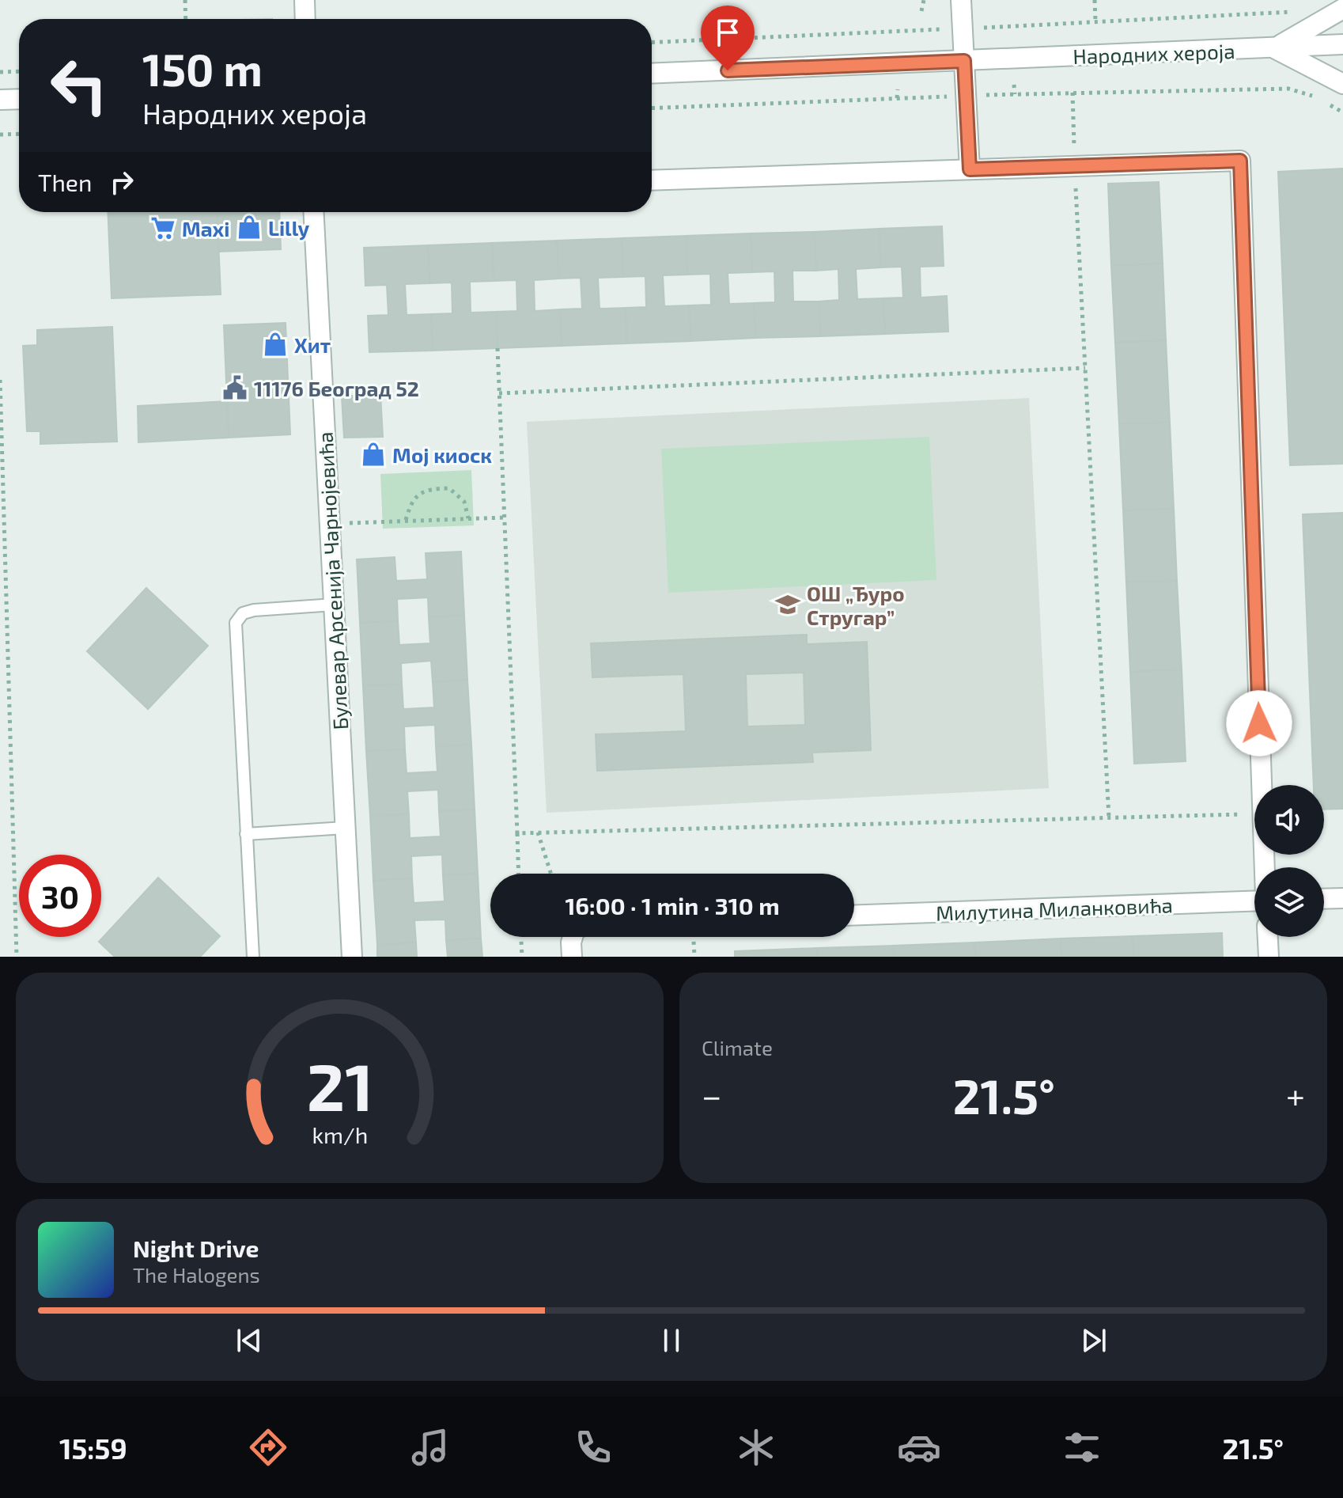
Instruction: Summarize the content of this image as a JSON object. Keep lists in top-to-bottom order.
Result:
{
  "streets": {
    "street": ["Народних хероја", "Булевар Арсенија Чарнојевића", "Милутина Миланковића"]
  },
  "places": {
    "shop": ["Lilly", "Хит", "Мој киоск"],
    "supermarket": ["Maxi"],
    "public building": ["11176 Београд 52"],
    "school or university": ["ОШ „Ђуро Стругар”"]
  },
  "page": {
    "turn": ["150 m", "Народних хероја"],
    "then": "Then",
    "limit": "30",
    "trip": "16:00 · 1 min · 310 m",
    "tile": "Climate",
    "heat": ["−", "21.5°", "+"],
    "song": ["Night Drive", "The Halogens"],
    "tabs": ["15:59", "21.5°"],
    "gauge": ["21", "km/h"]
  }
}
